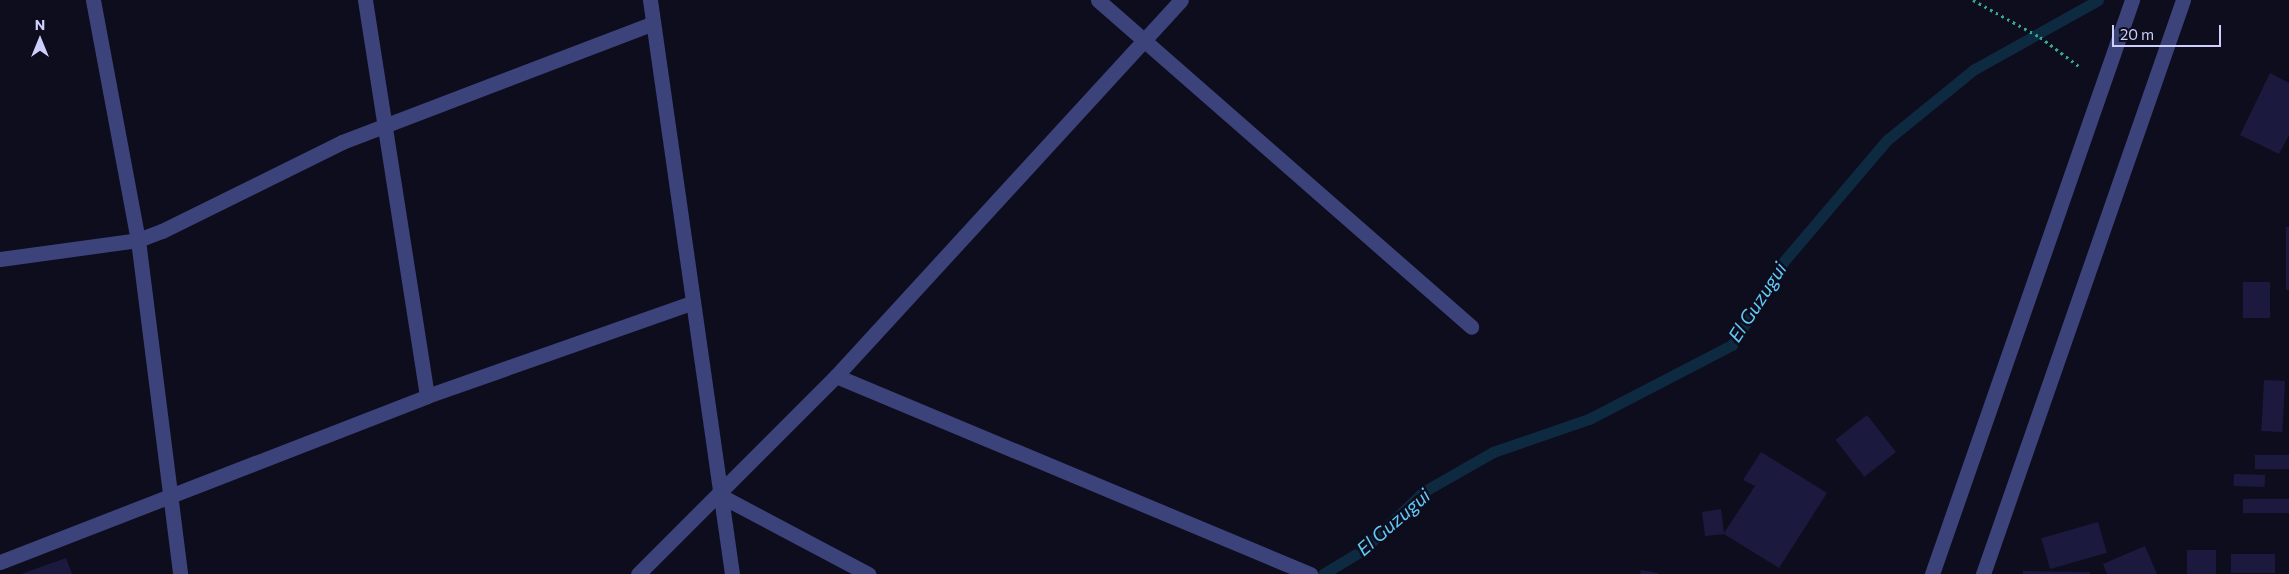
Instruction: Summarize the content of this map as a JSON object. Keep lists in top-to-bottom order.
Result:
{
  "water": ["El Guzugui"],
  "scale_bar": "20 m",
  "north": "top"
}
